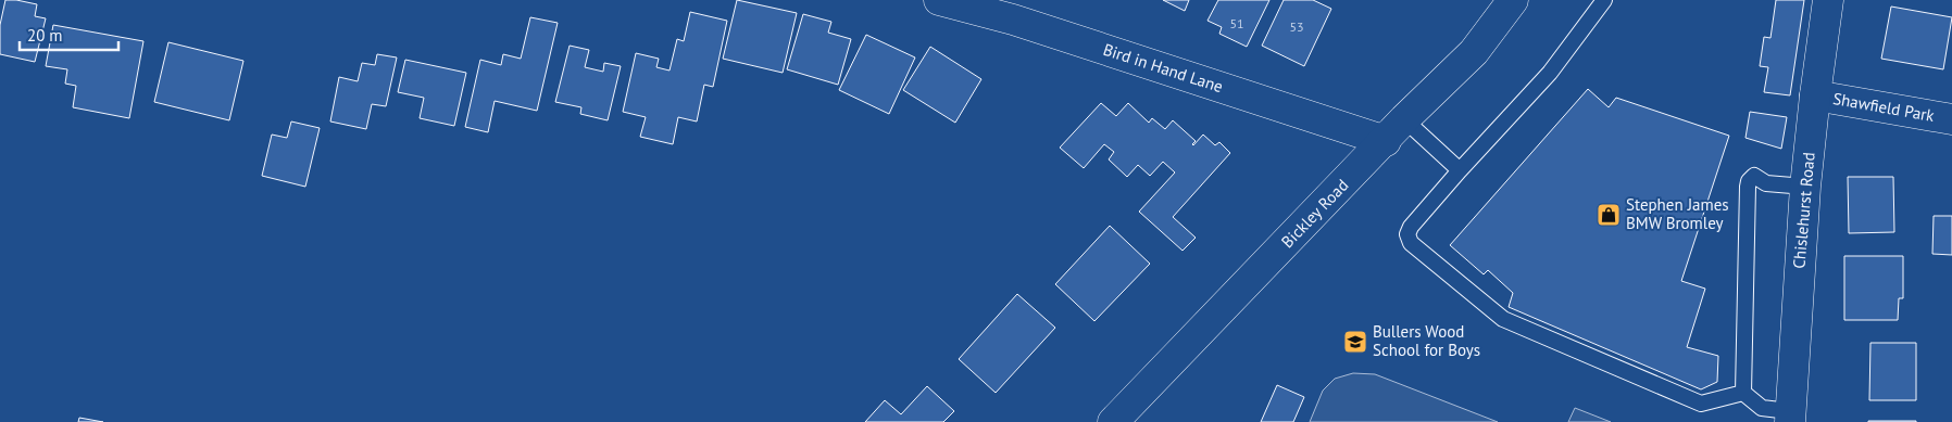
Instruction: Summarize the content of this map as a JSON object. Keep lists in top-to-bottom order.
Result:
{
  "streets": {
    "main road": [
      "Bird in Hand Lane",
      "Shawfield Park",
      "Chislehurst Road",
      "Bickley Road"
    ]
  },
  "crossings": [
    ["Bird in Hand Lane", "Bickley Road"],
    ["Shawfield Park", "Chislehurst Road"]
  ],
  "places": {
    "shop": ["Stephen James BMW Bromley"],
    "school or university": ["Bullers Wood School for Boys"]
  },
  "house_numbers": ["51", "53"],
  "scale_bar": "20 m"
}
